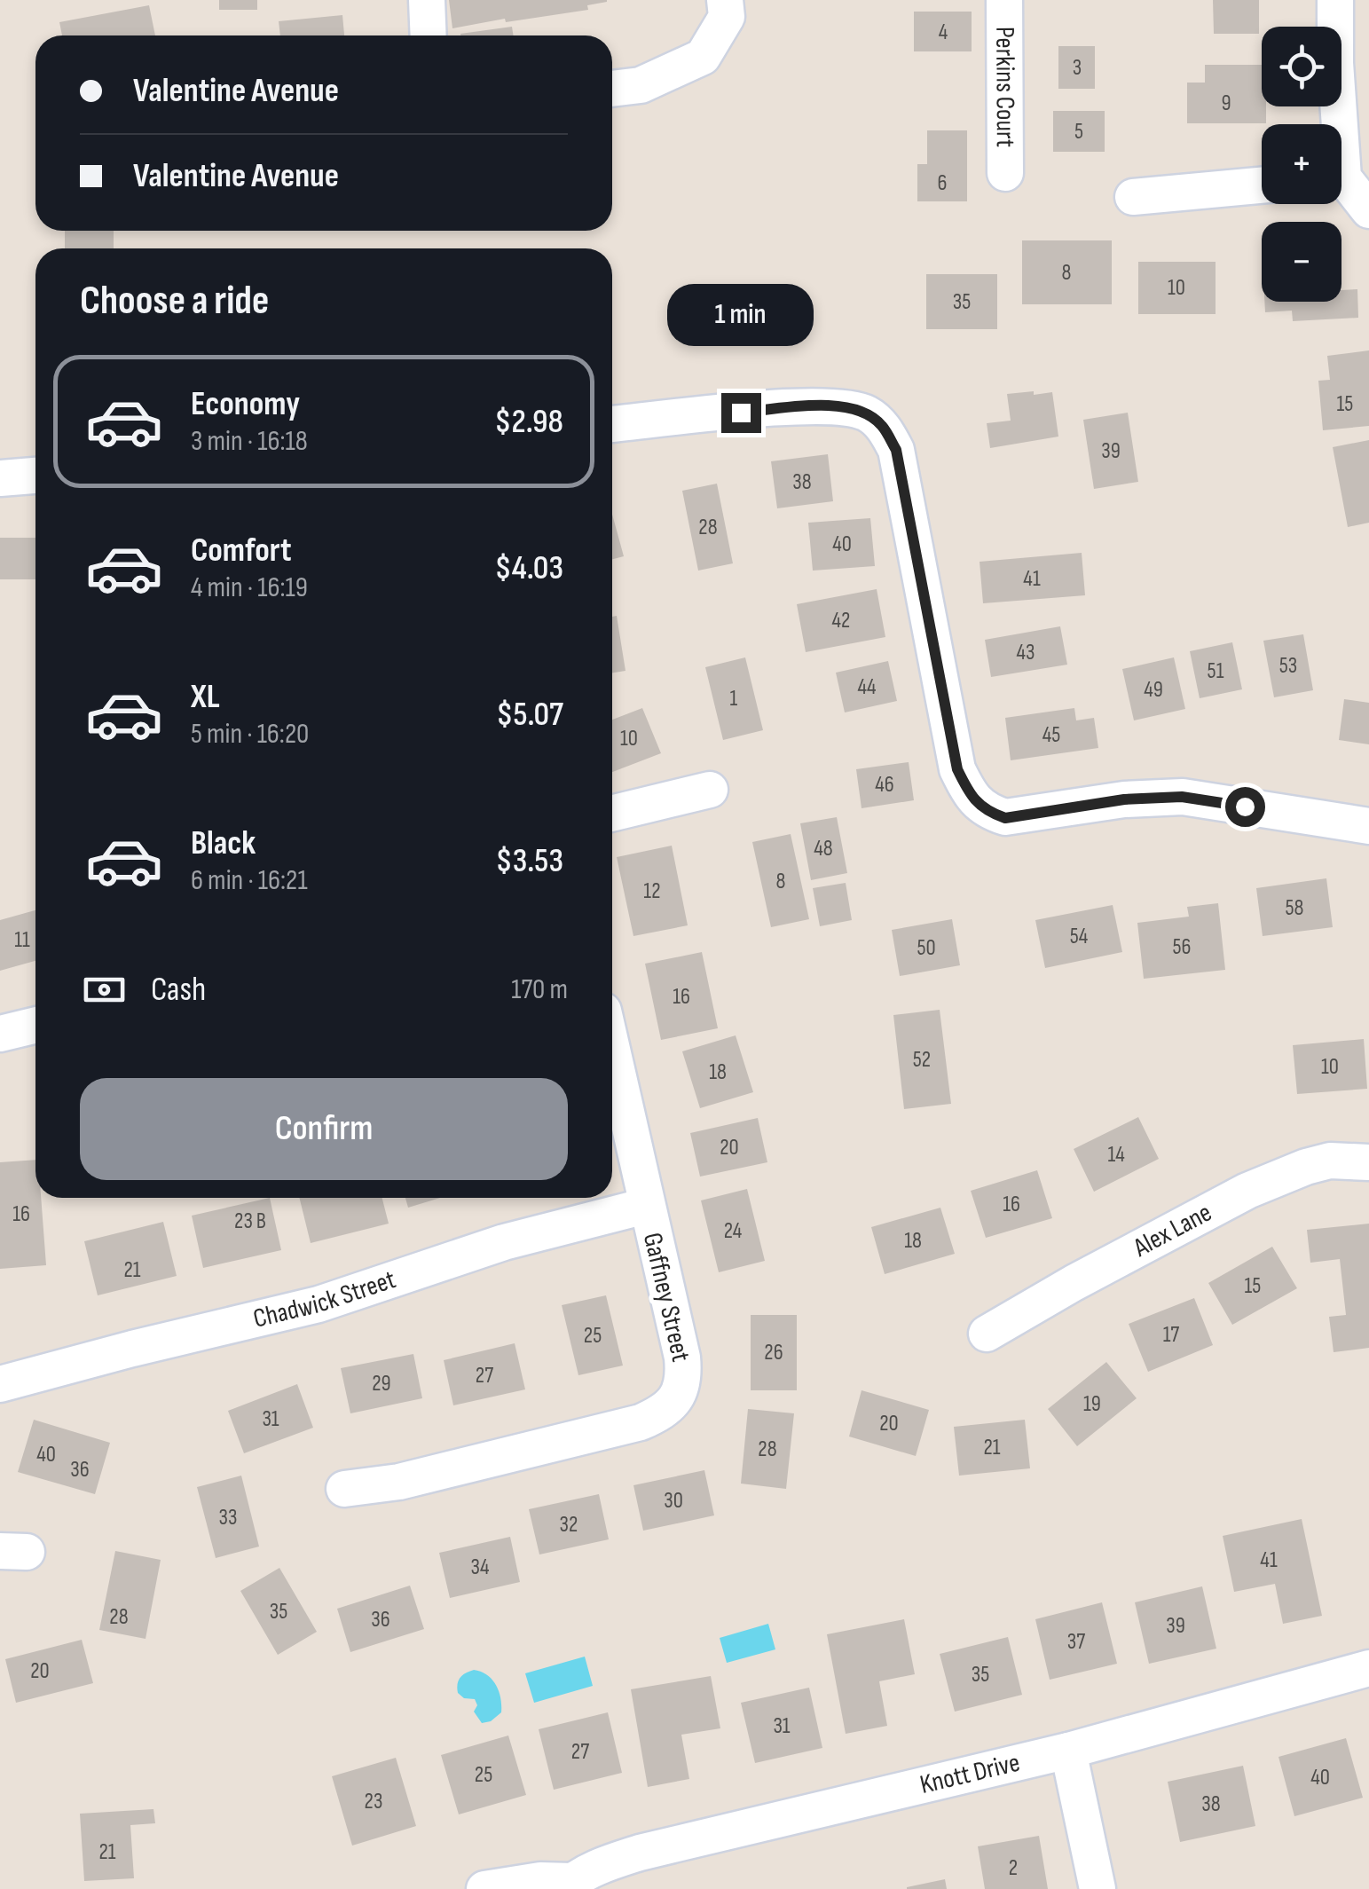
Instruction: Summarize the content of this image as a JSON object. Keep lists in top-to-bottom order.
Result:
{
  "streets": {
    "street": [
      "Perkins Court",
      "Alex Lane",
      "Gaffney Street",
      "Chadwick Street",
      "Knott Drive"
    ]
  },
  "crossings": [
    ["Gaffney Street", "Chadwick Street"]
  ],
  "house_numbers": [
    "4",
    "3",
    "9",
    "5",
    "6",
    "8",
    "10",
    "35",
    "15",
    "39",
    "38",
    "28",
    "40",
    "41",
    "42",
    "43",
    "53",
    "51",
    "44",
    "49",
    "1",
    "45",
    "10",
    "46",
    "48",
    "8",
    "12",
    "58",
    "54",
    "11",
    "56",
    "50",
    "16",
    "52",
    "10",
    "18",
    "20",
    "14",
    "16",
    "16",
    "23 B",
    "24",
    "18",
    "21",
    "15",
    "17",
    "25",
    "26",
    "27",
    "29",
    "19",
    "31",
    "20",
    "21",
    "28",
    "40",
    "36",
    "30",
    "33",
    "32",
    "41",
    "34",
    "35",
    "28",
    "36",
    "39",
    "37",
    "20",
    "35",
    "31",
    "27",
    "25",
    "40",
    "23",
    "38",
    "21",
    "2"
  ],
  "page": {
    "map_buttons": ["+", "−"],
    "banner": ["Valentine Avenue", "Valentine Avenue"],
    "heading": "Choose a ride",
    "bubble": "1 min",
    "list": [
      {
        "name": "Economy",
        "note": "3 min · 16:18",
        "value": "$2.98"
      },
      {
        "name": "Comfort",
        "note": "4 min · 16:19",
        "value": "$4.03"
      },
      {
        "name": "XL",
        "note": "5 min · 16:20",
        "value": "$5.07"
      },
      {
        "name": "Black",
        "note": "6 min · 16:21",
        "value": "$3.53"
      }
    ],
    "pay": ["Cash", "170 m"],
    "buttons": "Confirm"
  }
}
